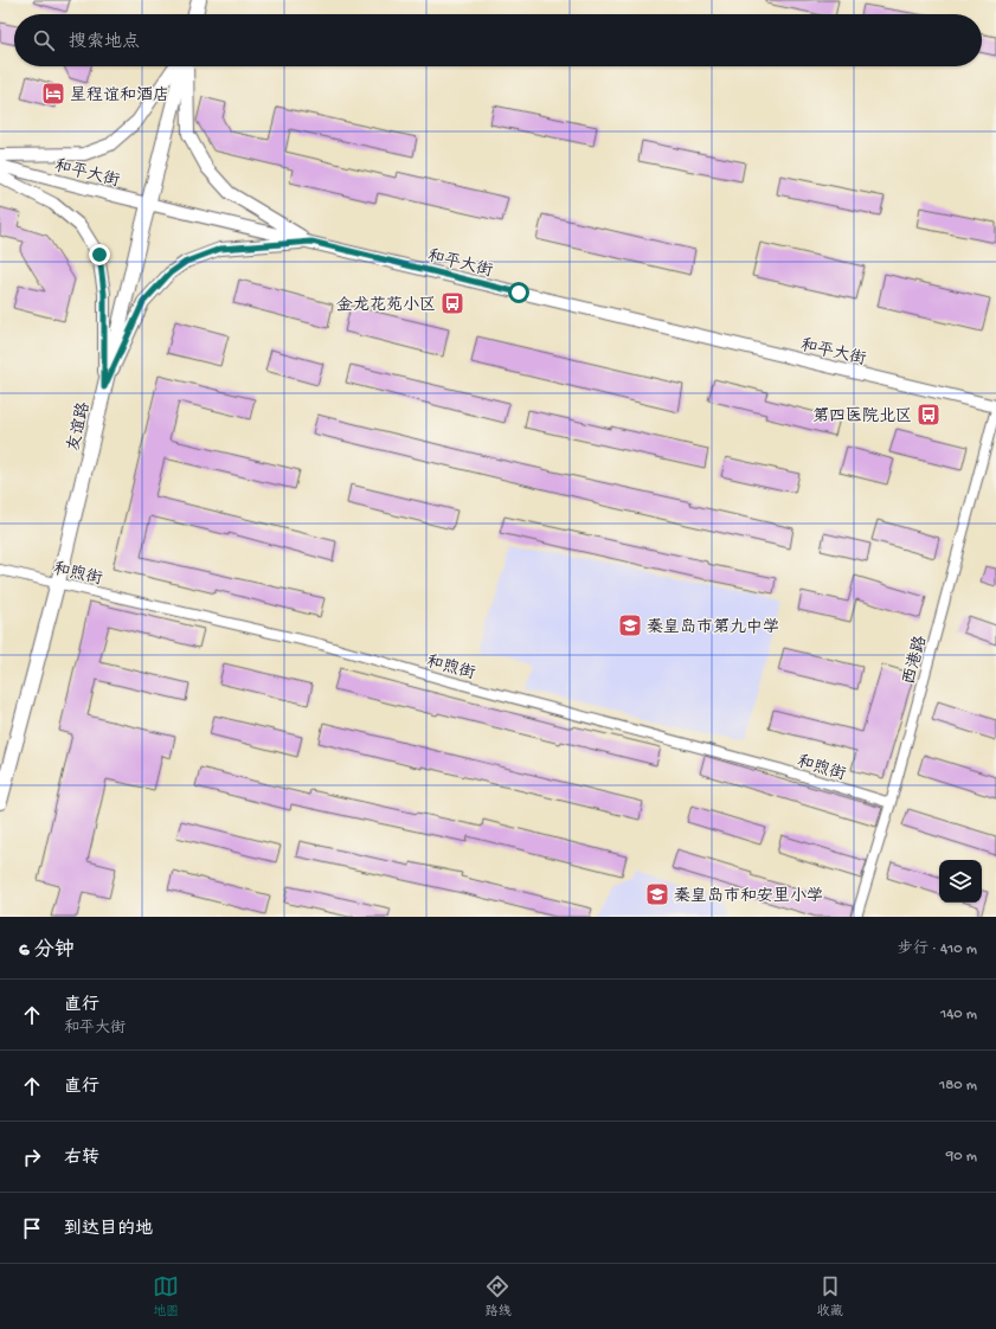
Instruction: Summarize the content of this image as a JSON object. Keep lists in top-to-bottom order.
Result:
{
  "streets": {
    "highway": ["友谊路"],
    "main road": ["和平大街"],
    "street": ["和煦街", "西港路"]
  },
  "crossings": [
    ["和平大街", "友谊路"],
    ["和平大街", "西港路"],
    ["友谊路", "和煦街"],
    ["和煦街", "西港路"]
  ],
  "places": {
    "hotel": ["星程谊和酒店"],
    "bus stop": ["金龙花苑小区", "第四医院北区"],
    "school or university": ["秦皇岛市第九中学", "秦皇岛市和安里小学"]
  },
  "page": {
    "search": "搜索地点",
    "heading": ["6 分钟", "步行 · 410 m"],
    "list": [
      ["直行", "和平大街", "140 m"],
      ["直行", "180 m"],
      ["右转", "90 m"],
      "到达目的地"
    ],
    "nav": ["地图", "路线", "收藏"]
  }
}
